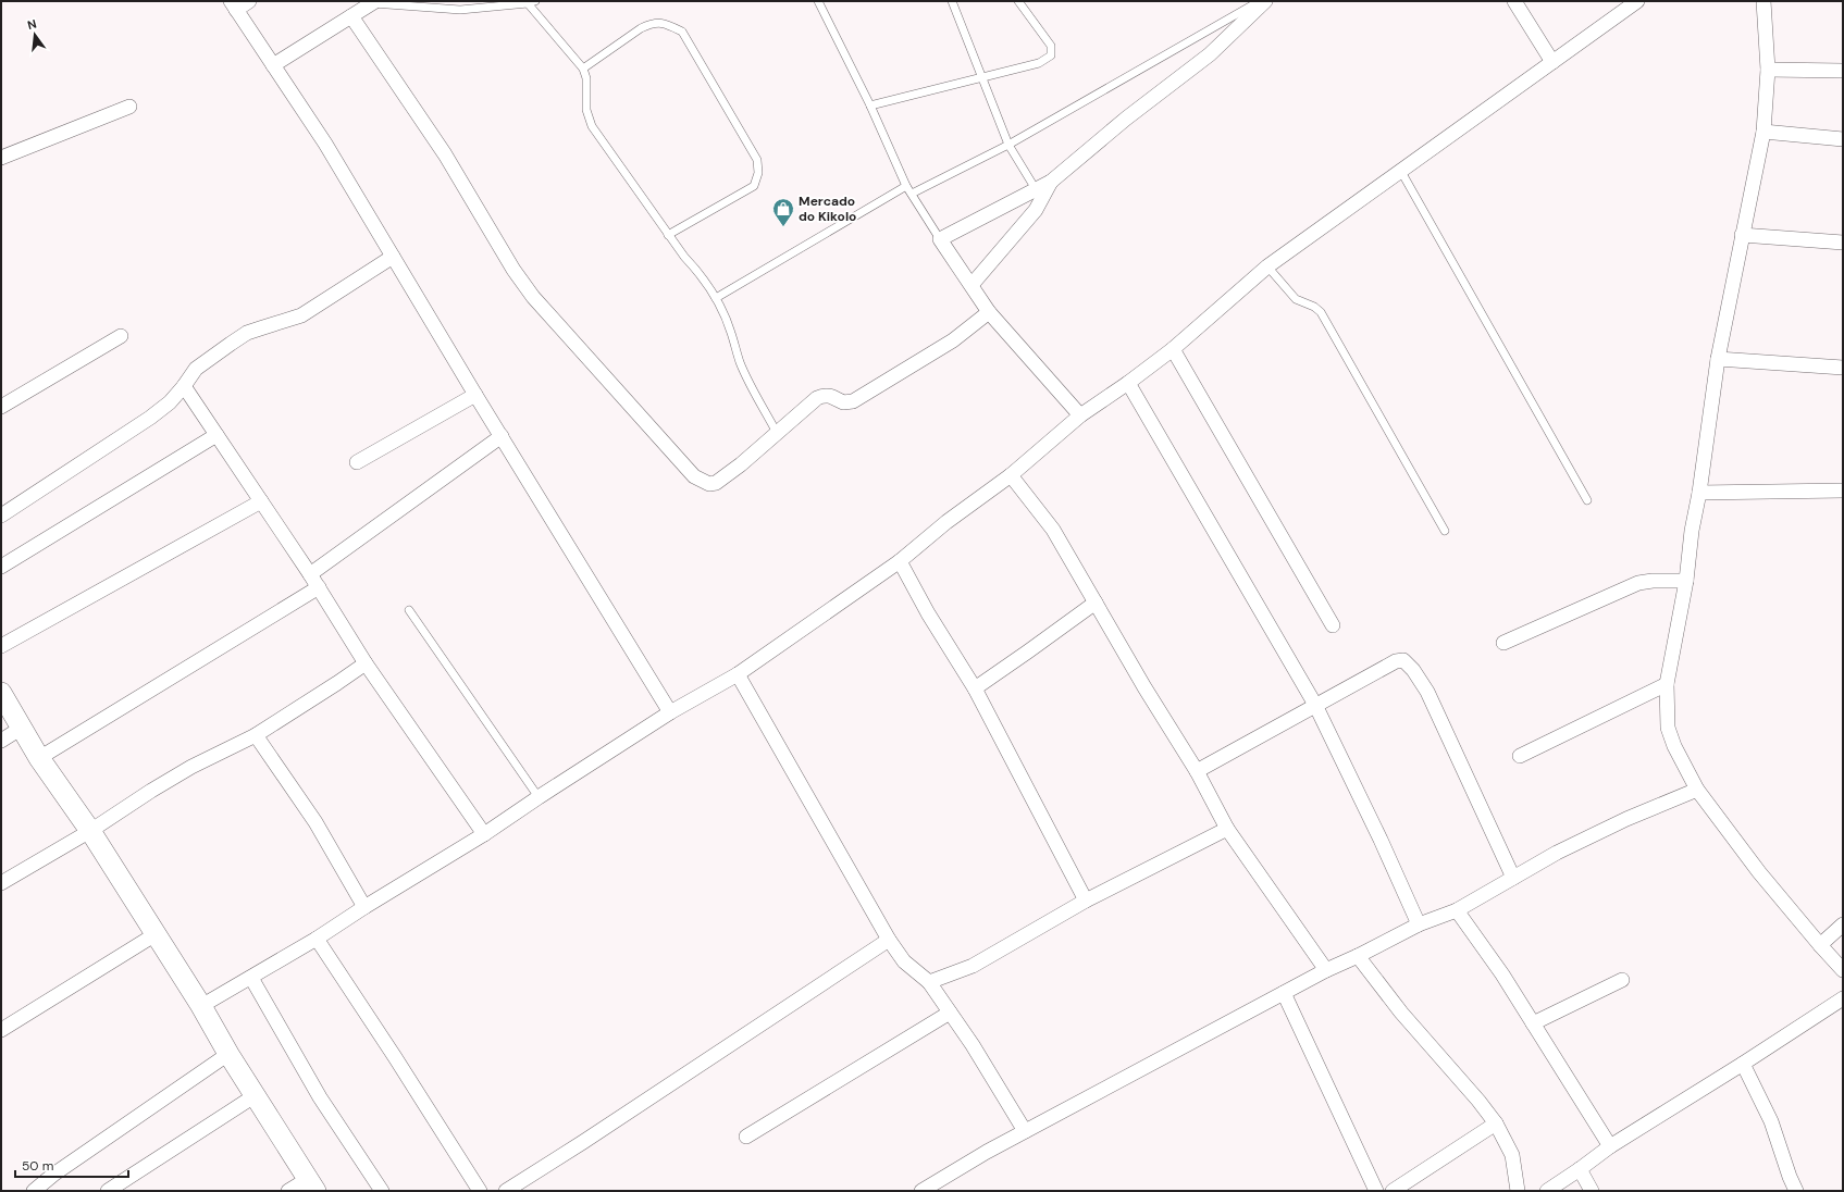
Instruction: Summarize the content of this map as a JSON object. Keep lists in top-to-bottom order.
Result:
{
  "places": {
    "shop": ["Mercado do Kikolo"]
  },
  "scale_bar": "50 m",
  "north": "top"
}
